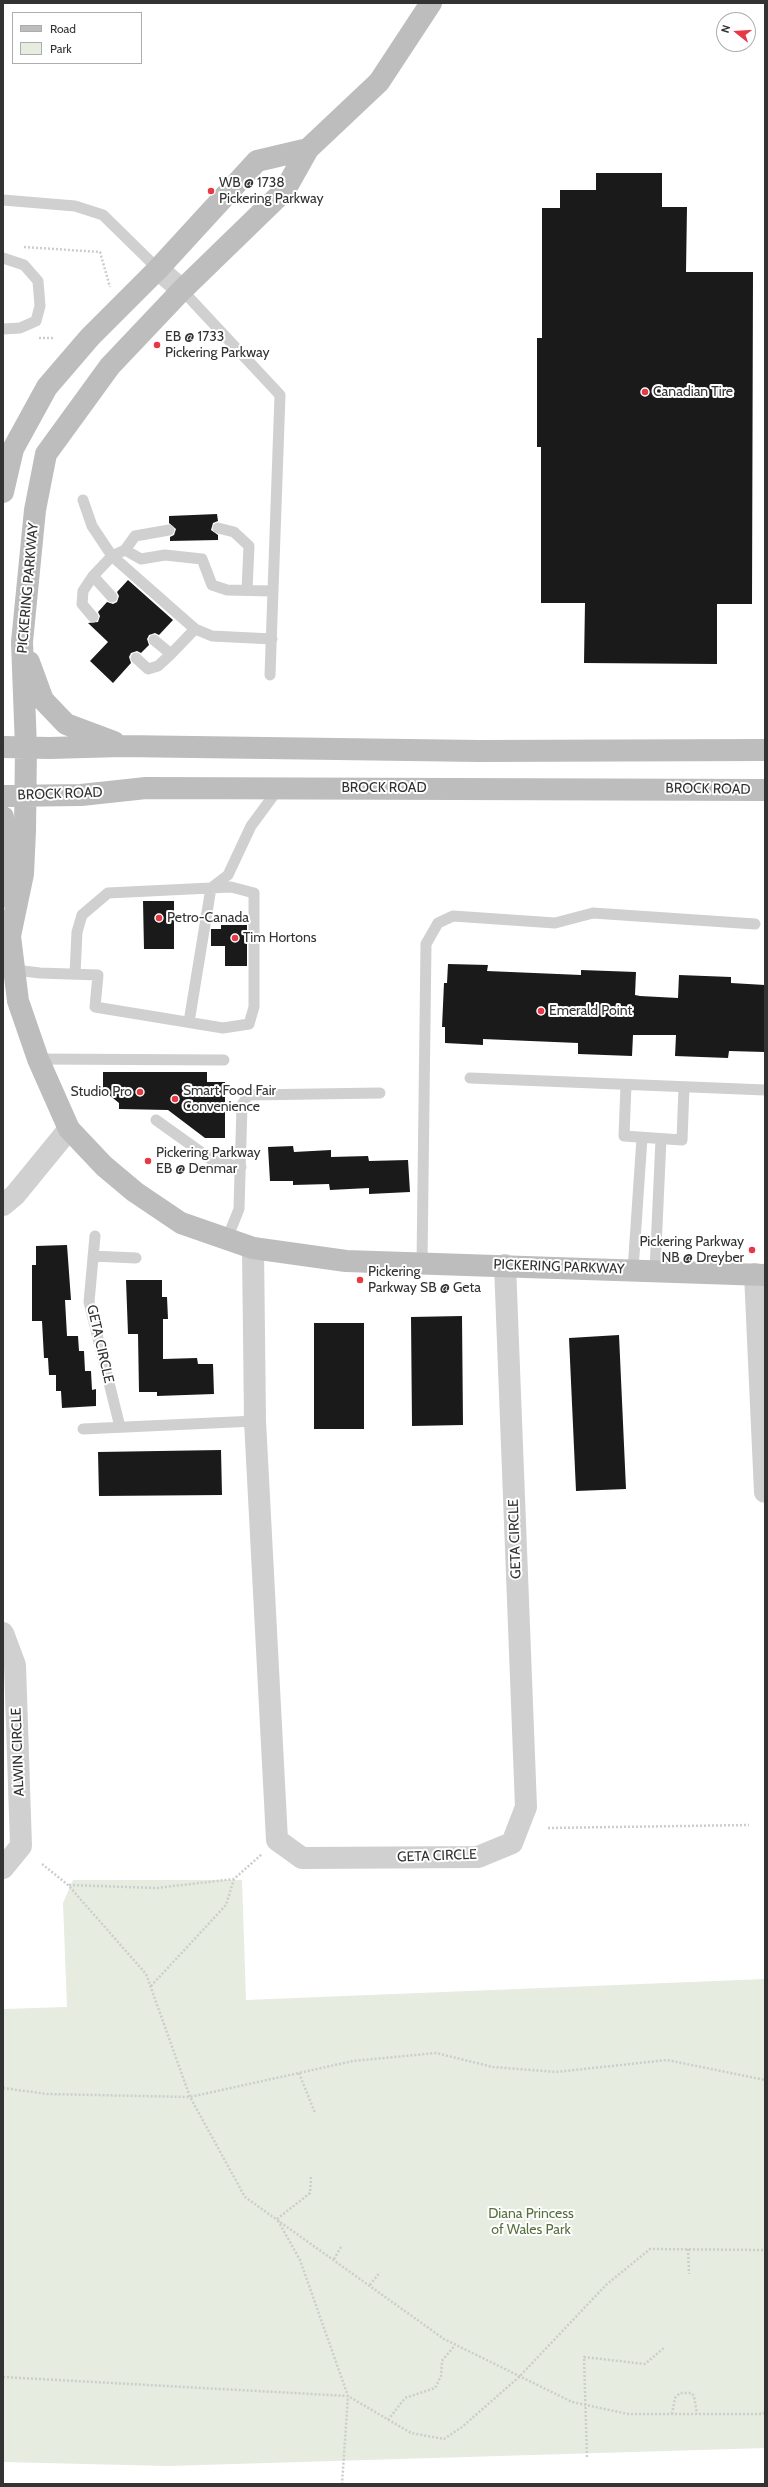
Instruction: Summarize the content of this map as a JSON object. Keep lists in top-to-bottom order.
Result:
{
  "streets": {
    "street": [
      "PICKERING PARKWAY",
      "BROCK ROAD",
      "GETA CIRCLE",
      "ALWIN CIRCLE"
    ]
  },
  "crossings": [
    ["PICKERING PARKWAY", "BROCK ROAD"],
    ["PICKERING PARKWAY", "GETA CIRCLE"]
  ],
  "parks": ["Diana Princess of Wales Park"],
  "places": [
    "WB @ 1738 Pickering Parkway",
    "EB @ 1733 Pickering Parkway",
    "Canadian Tire",
    "Petro-Canada",
    "Tim Hortons",
    "Emerald Point",
    "Studio Pro",
    "Smart Food Fair Convenience",
    "Pickering Parkway EB @ Denmar",
    "Pickering Parkway NB @ Dreyber",
    "Pickering Parkway SB @ Geta"
  ],
  "legend": ["Road", "Park"],
  "north": "left"
}
